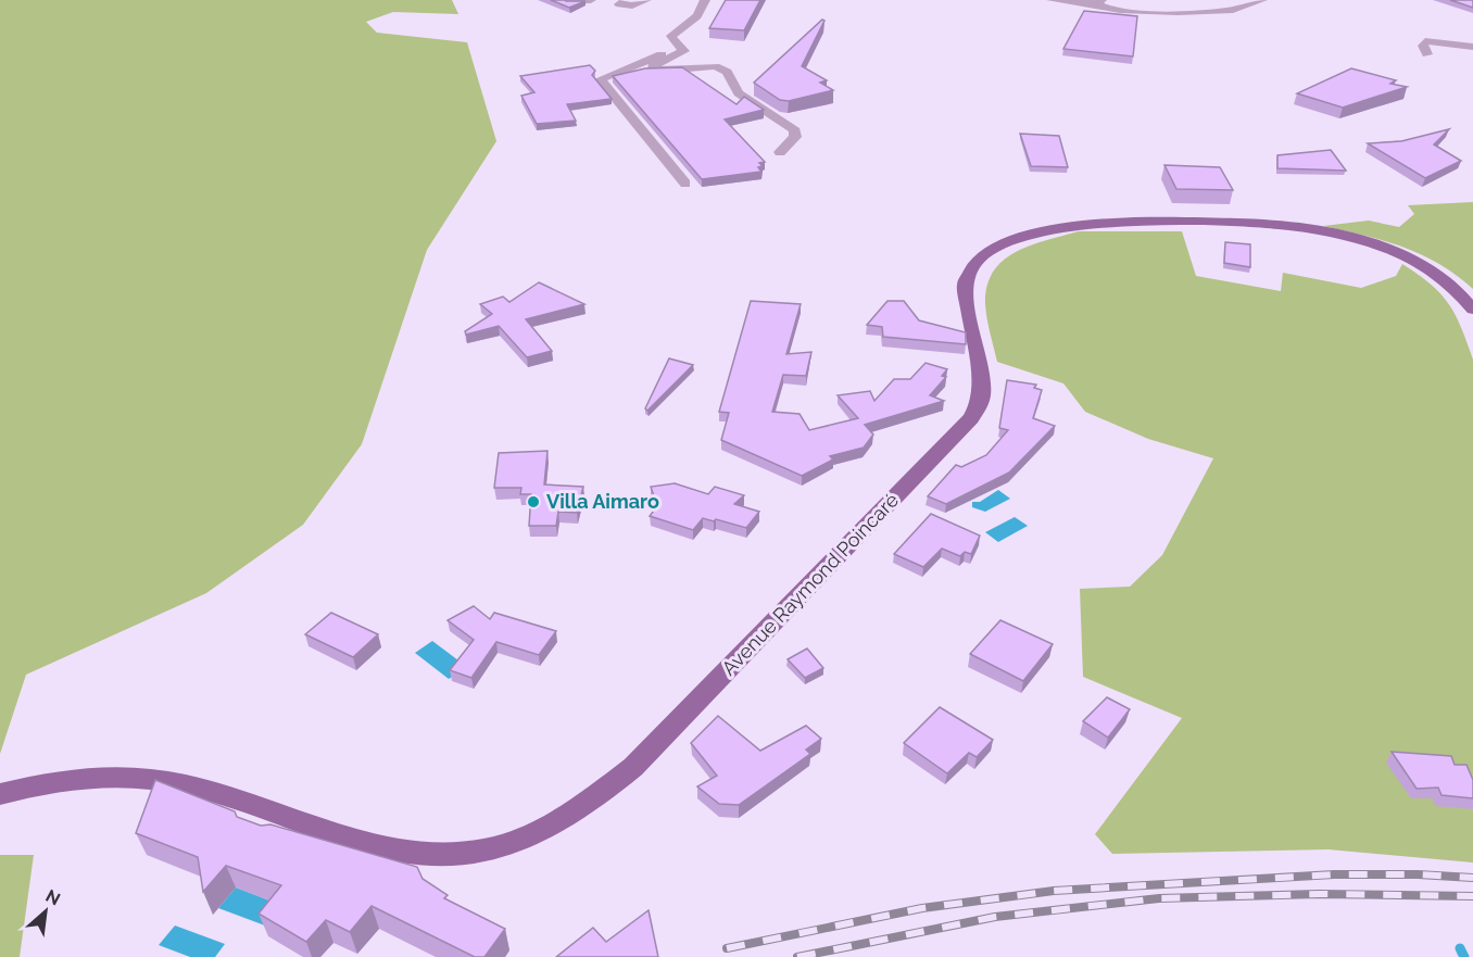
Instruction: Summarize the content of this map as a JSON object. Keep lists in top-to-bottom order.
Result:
{
  "streets": {
    "main road": ["Avenue Raymond Poincaré"]
  },
  "places": ["Villa Aimaro"],
  "north": "top right"
}
